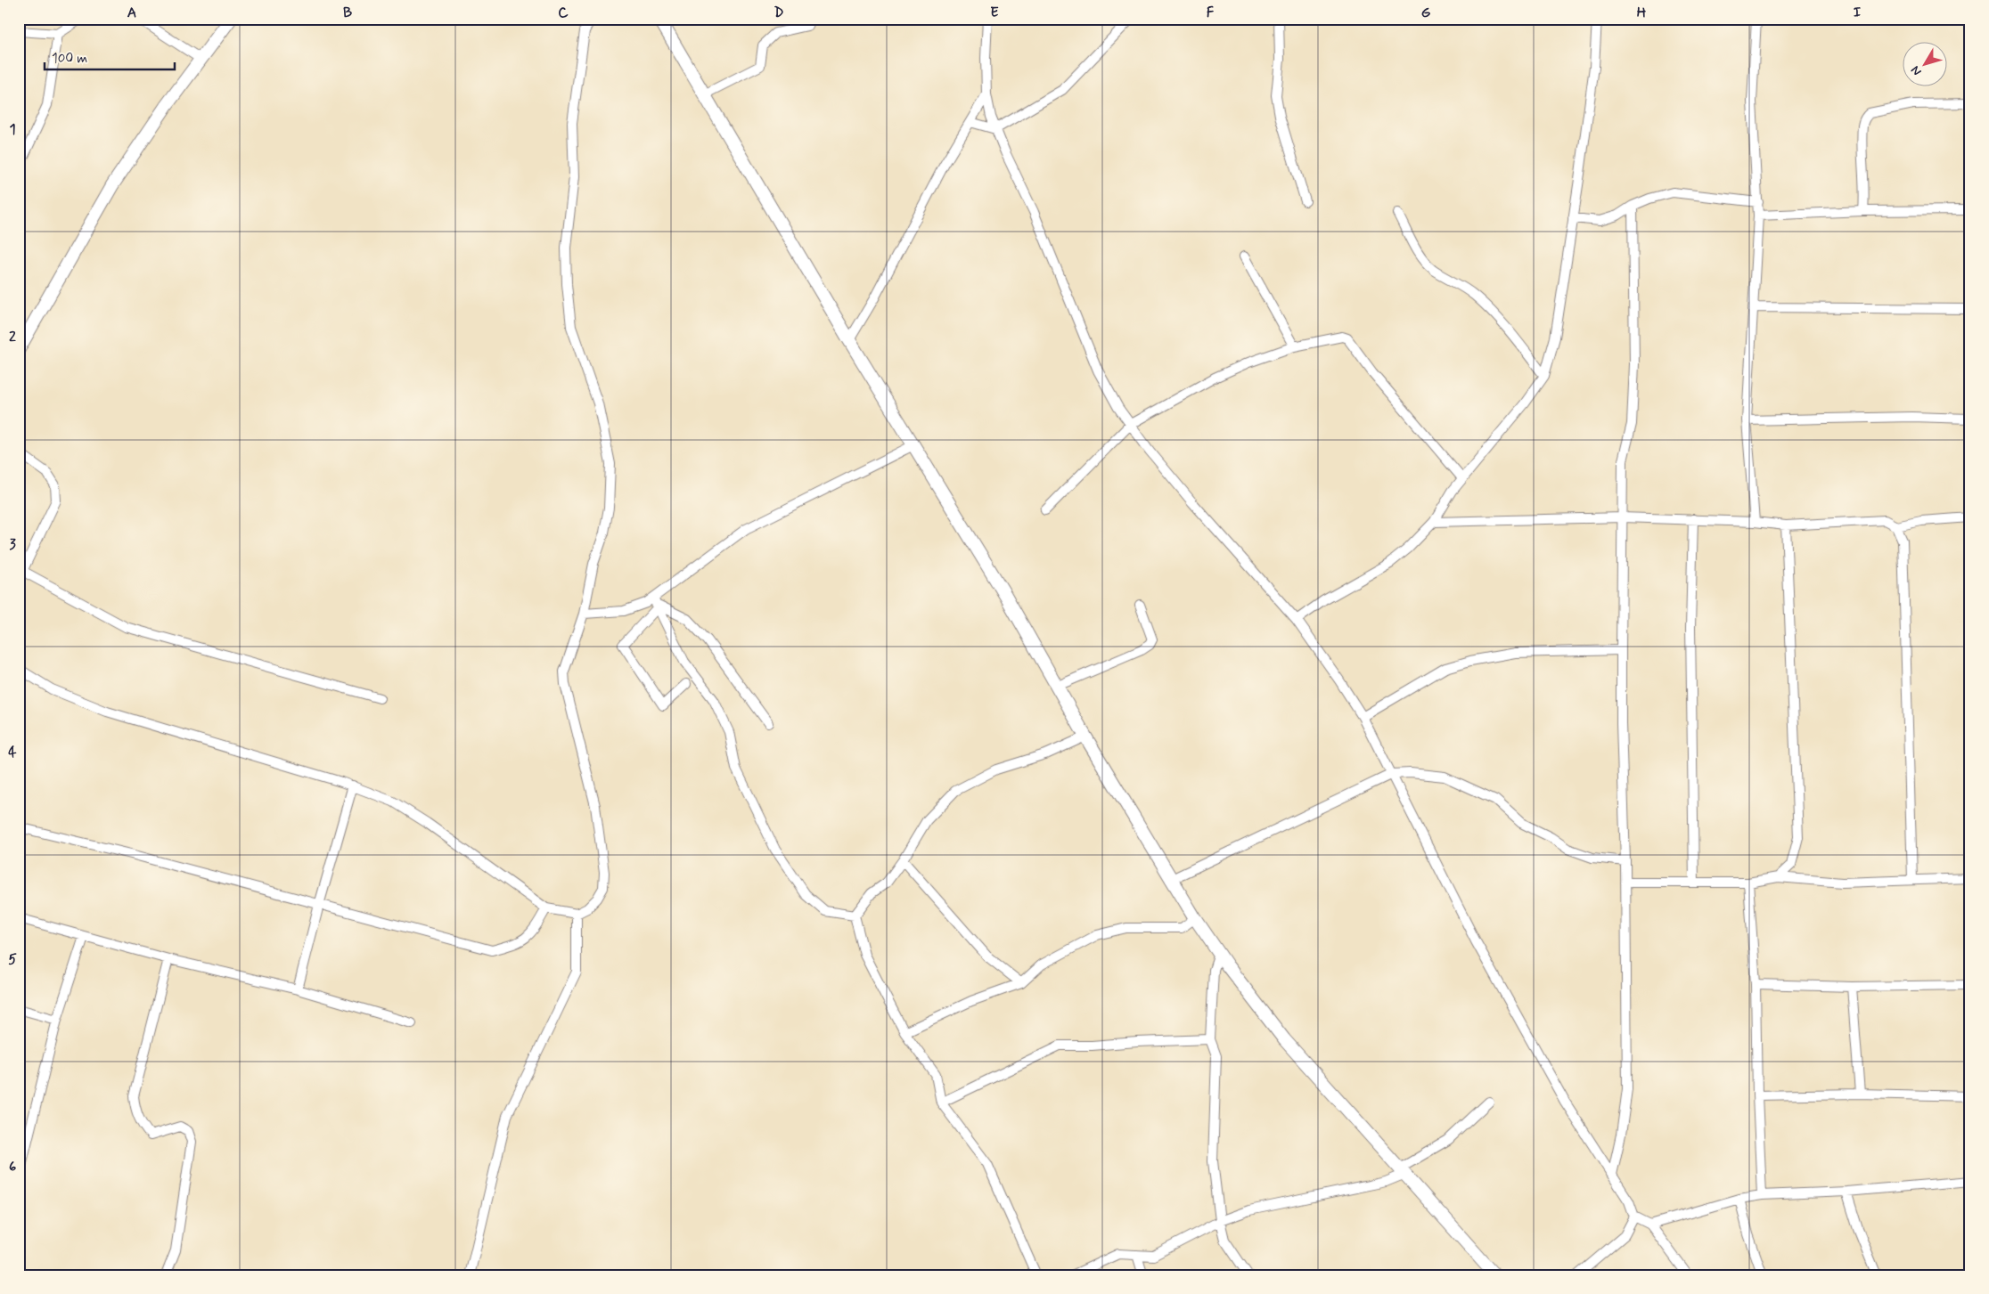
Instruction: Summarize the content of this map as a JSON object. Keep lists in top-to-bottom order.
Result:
{
  "scale_bar": "100 m",
  "north": "bottom left",
  "grid": {
    "columns": [
      "A",
      "B",
      "C",
      "D",
      "E",
      "F",
      "G",
      "H",
      "I"
    ],
    "rows": [
      "1",
      "2",
      "3",
      "4",
      "5",
      "6"
    ]
  }
}
